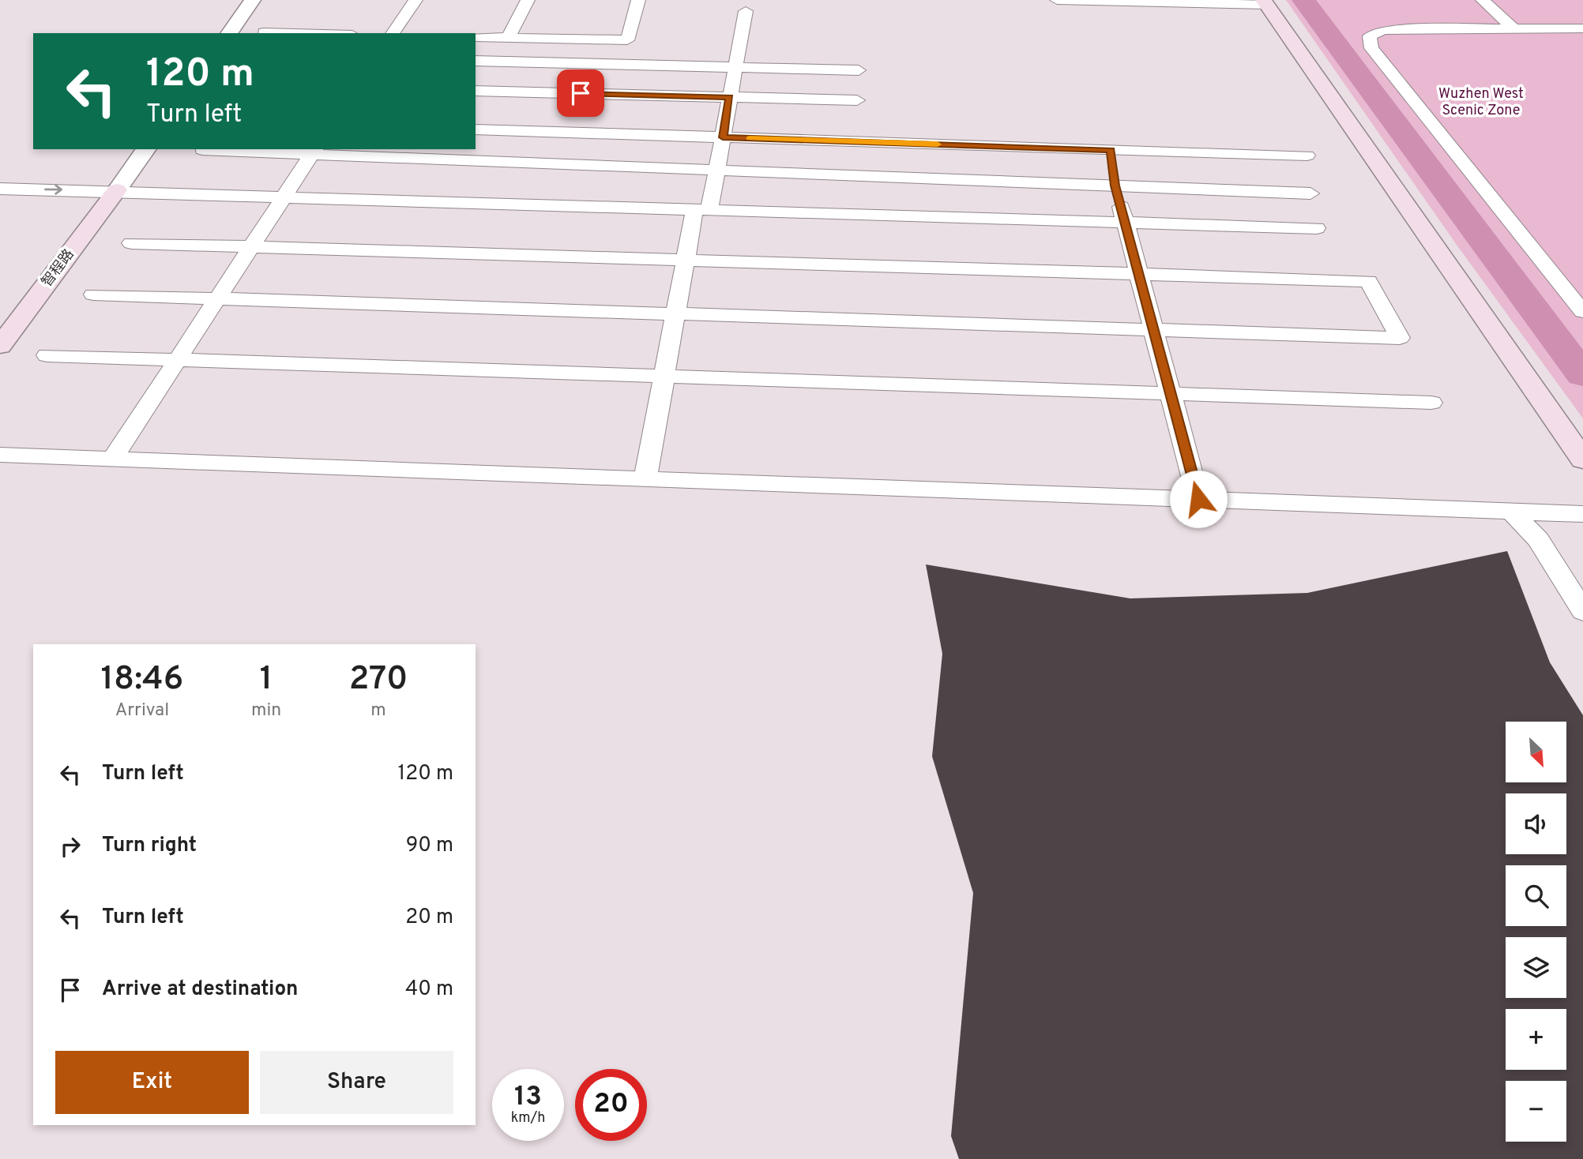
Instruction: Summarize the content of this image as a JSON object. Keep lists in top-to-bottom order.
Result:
{
  "streets": {
    "street": ["智程路"]
  },
  "parks": ["Wuzhen West Scenic Zone"],
  "north": "bottom right",
  "page": {
    "turn": ["120 m", "Turn left"],
    "eta": [
      "18:46",
      "Arrival",
      "1",
      "min",
      "270",
      "m"
    ],
    "map_buttons": ["+", "−"],
    "list": [
      {
        "name": "Turn left",
        "value": "120 m"
      },
      {
        "name": "Turn right",
        "value": "90 m"
      },
      {
        "name": "Turn left",
        "value": "20 m"
      },
      {
        "name": "Arrive at destination",
        "value": "40 m"
      }
    ],
    "buttons": ["Exit", "Share"],
    "speed": "13 km/h",
    "limit": "20"
  }
}
